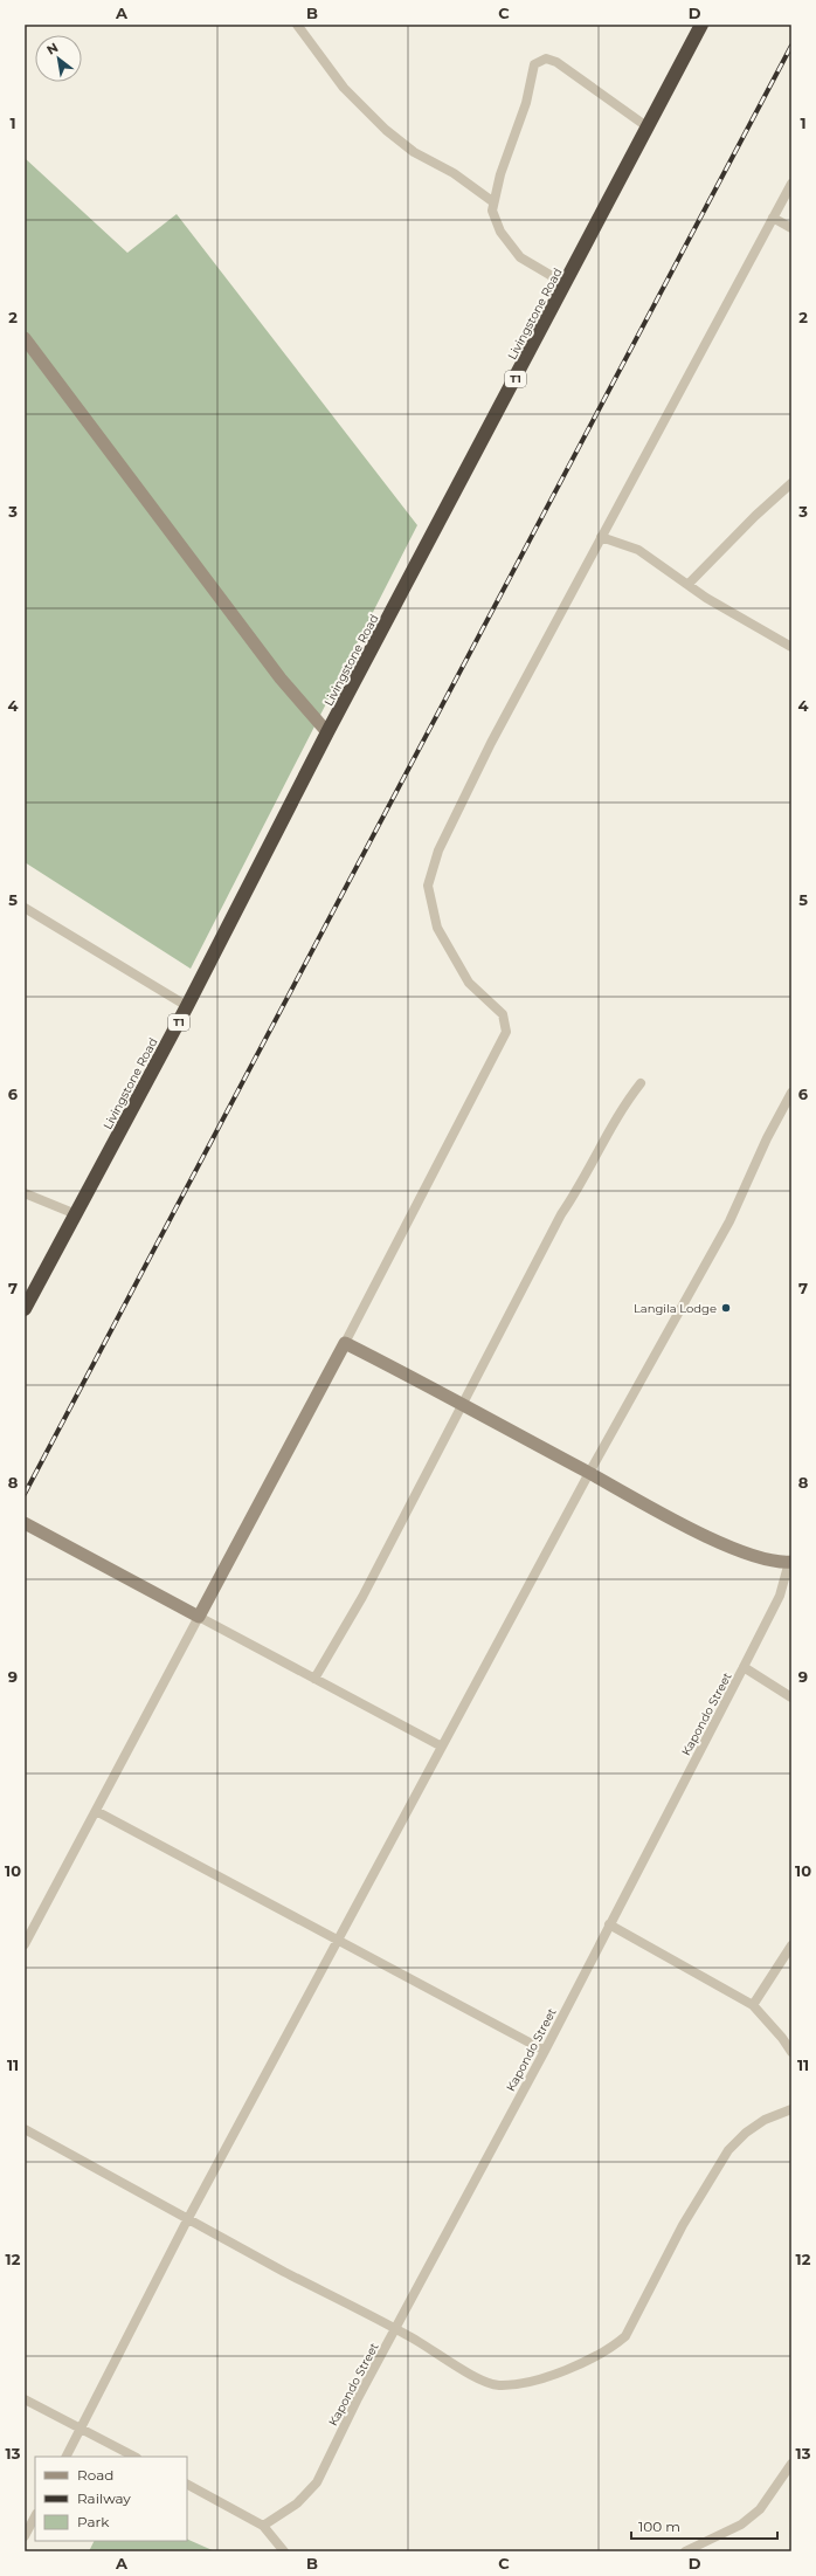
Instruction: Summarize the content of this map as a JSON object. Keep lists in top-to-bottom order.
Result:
{
  "streets": {
    "highway": ["Livingstone Road", "T1"],
    "street": ["Kapondo Street"]
  },
  "places": ["Langila Lodge"],
  "legend": ["Road", "Railway", "Park"],
  "scale_bar": "100 m",
  "north": "top left",
  "grid": {
    "columns": [
      "A",
      "B",
      "C",
      "D"
    ],
    "rows": [
      "1",
      "2",
      "3",
      "4",
      "5",
      "6",
      "7",
      "8",
      "9",
      "10",
      "11",
      "12",
      "13"
    ]
  }
}
